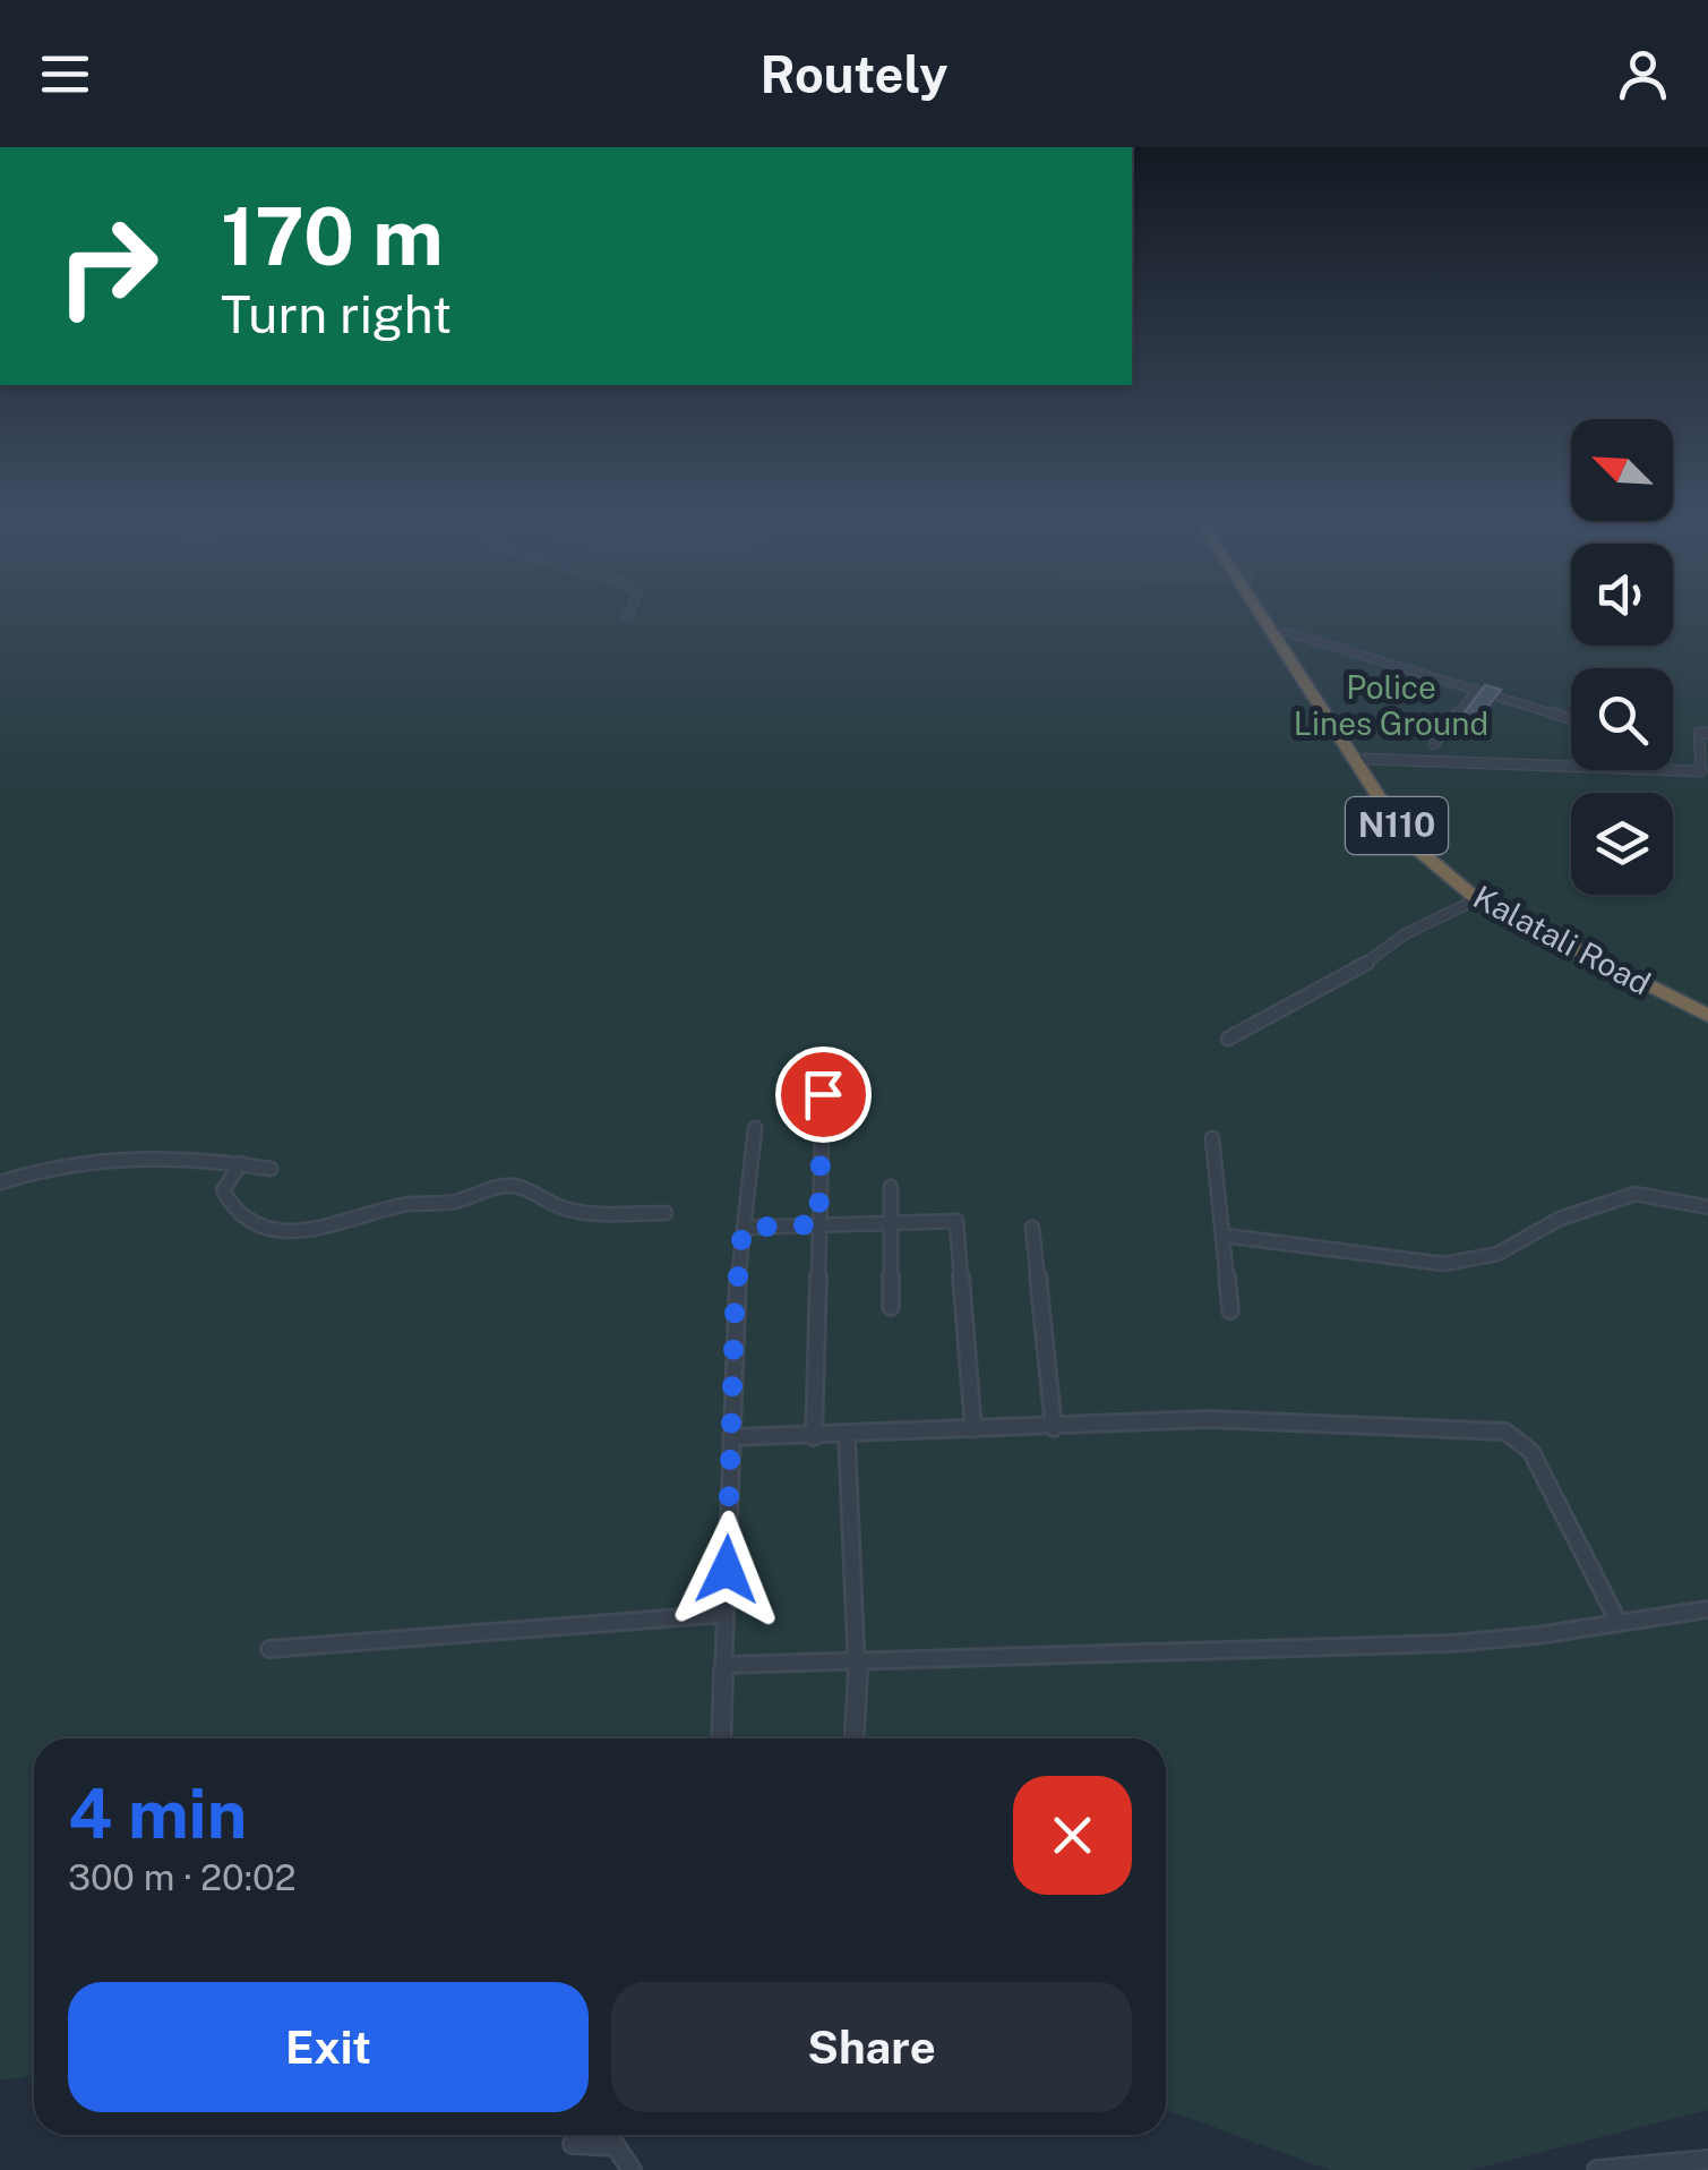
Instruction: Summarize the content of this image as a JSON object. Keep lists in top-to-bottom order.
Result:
{
  "streets": {
    "highway": ["N110", "Kalatali Road"]
  },
  "parks": ["Police Lines Ground"],
  "north": "top left",
  "page": {
    "header": "Routely",
    "turn": ["170 m", "Turn right"],
    "heading": ["4 min", "300 m · 20:02"],
    "buttons": ["Exit", "Share"]
  }
}
